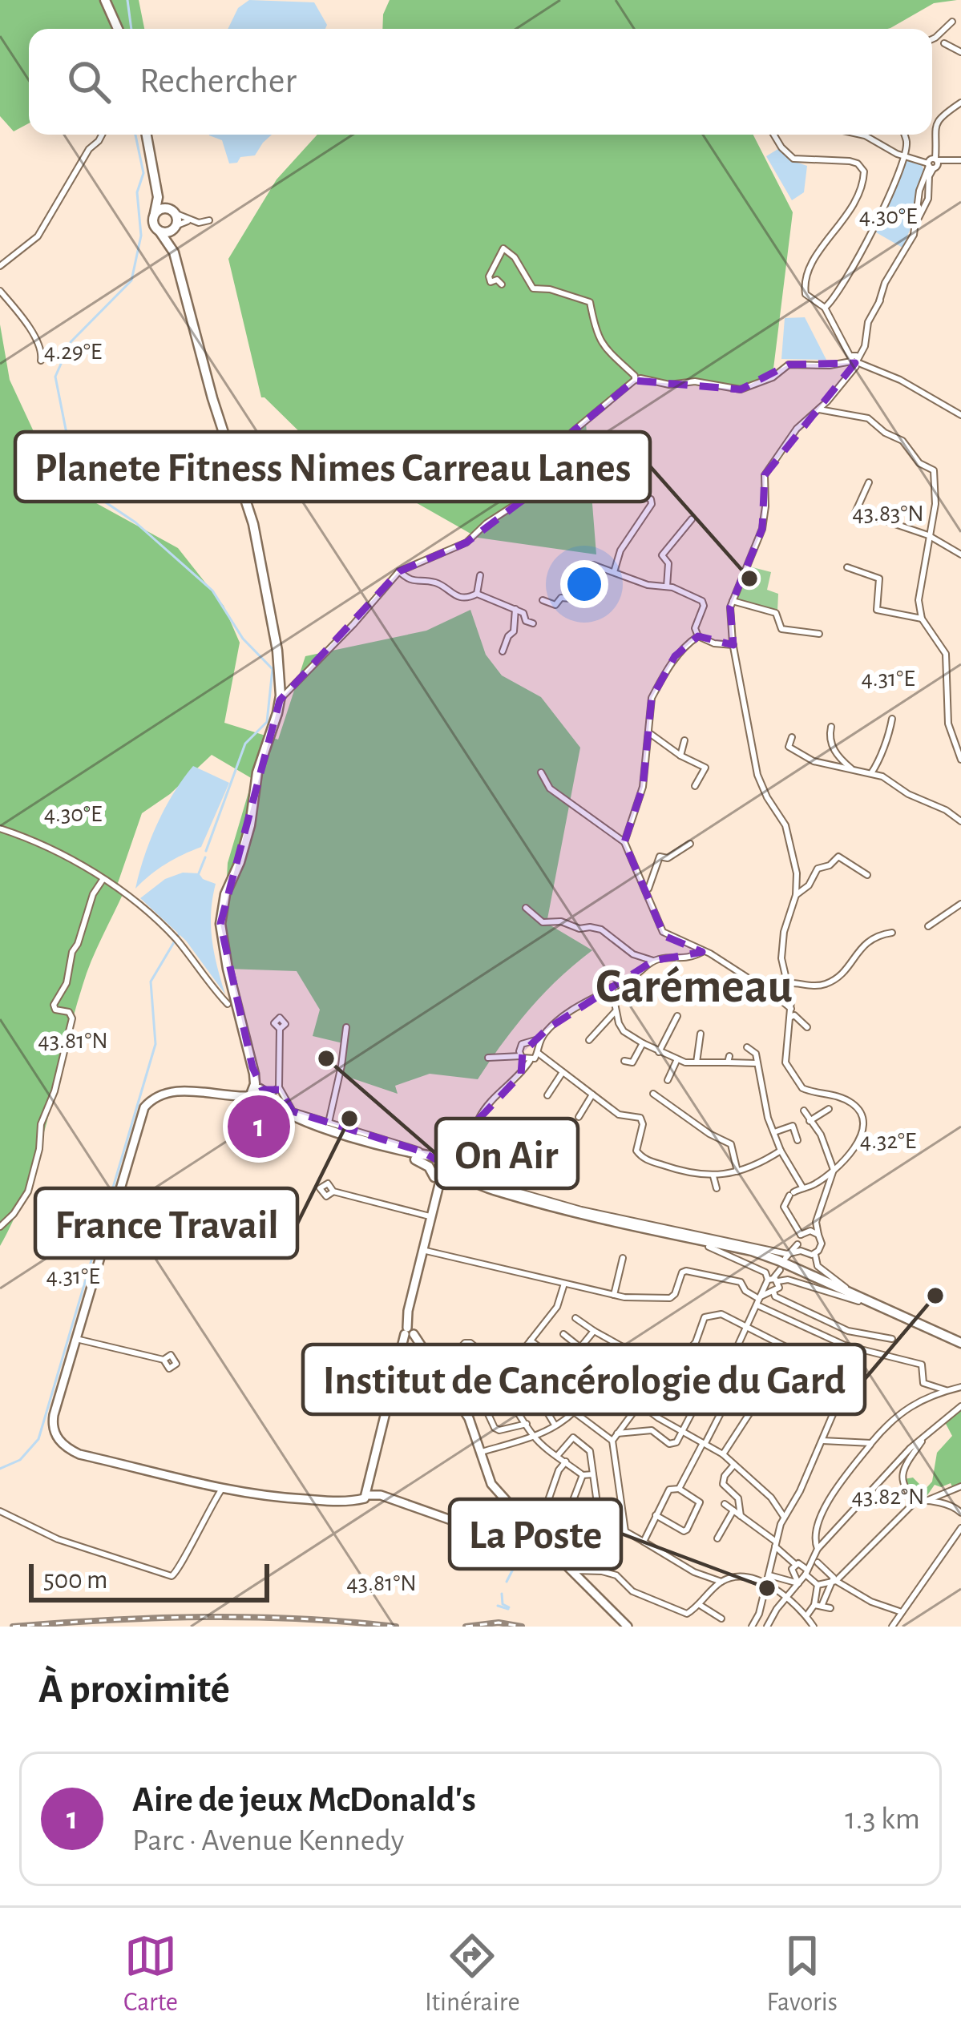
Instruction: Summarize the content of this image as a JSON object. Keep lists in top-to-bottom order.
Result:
{
  "districts": ["Carémeau"],
  "places": [
    "Planete Fitness Nimes Carreau Lanes",
    "On Air",
    "France Travail",
    "Institut de Cancérologie du Gard",
    "La Poste"
  ],
  "scale_bar": "500 m",
  "page": {
    "search": "Rechercher",
    "pins": "1",
    "scale": "500 m",
    "heading": "À proximité",
    "list": [
      {
        "mark": "1",
        "name": "Aire de jeux McDonald's",
        "note": "Parc · Avenue Kennedy",
        "value": "1.3 km"
      }
    ],
    "nav": ["Carte", "Itinéraire", "Favoris"]
  },
  "coordinates": [
    "4.30°E",
    "4.29°E",
    "43.83°N",
    "4.31°E",
    "43.81°N",
    "4.32°E",
    "43.82°N"
  ]
}
